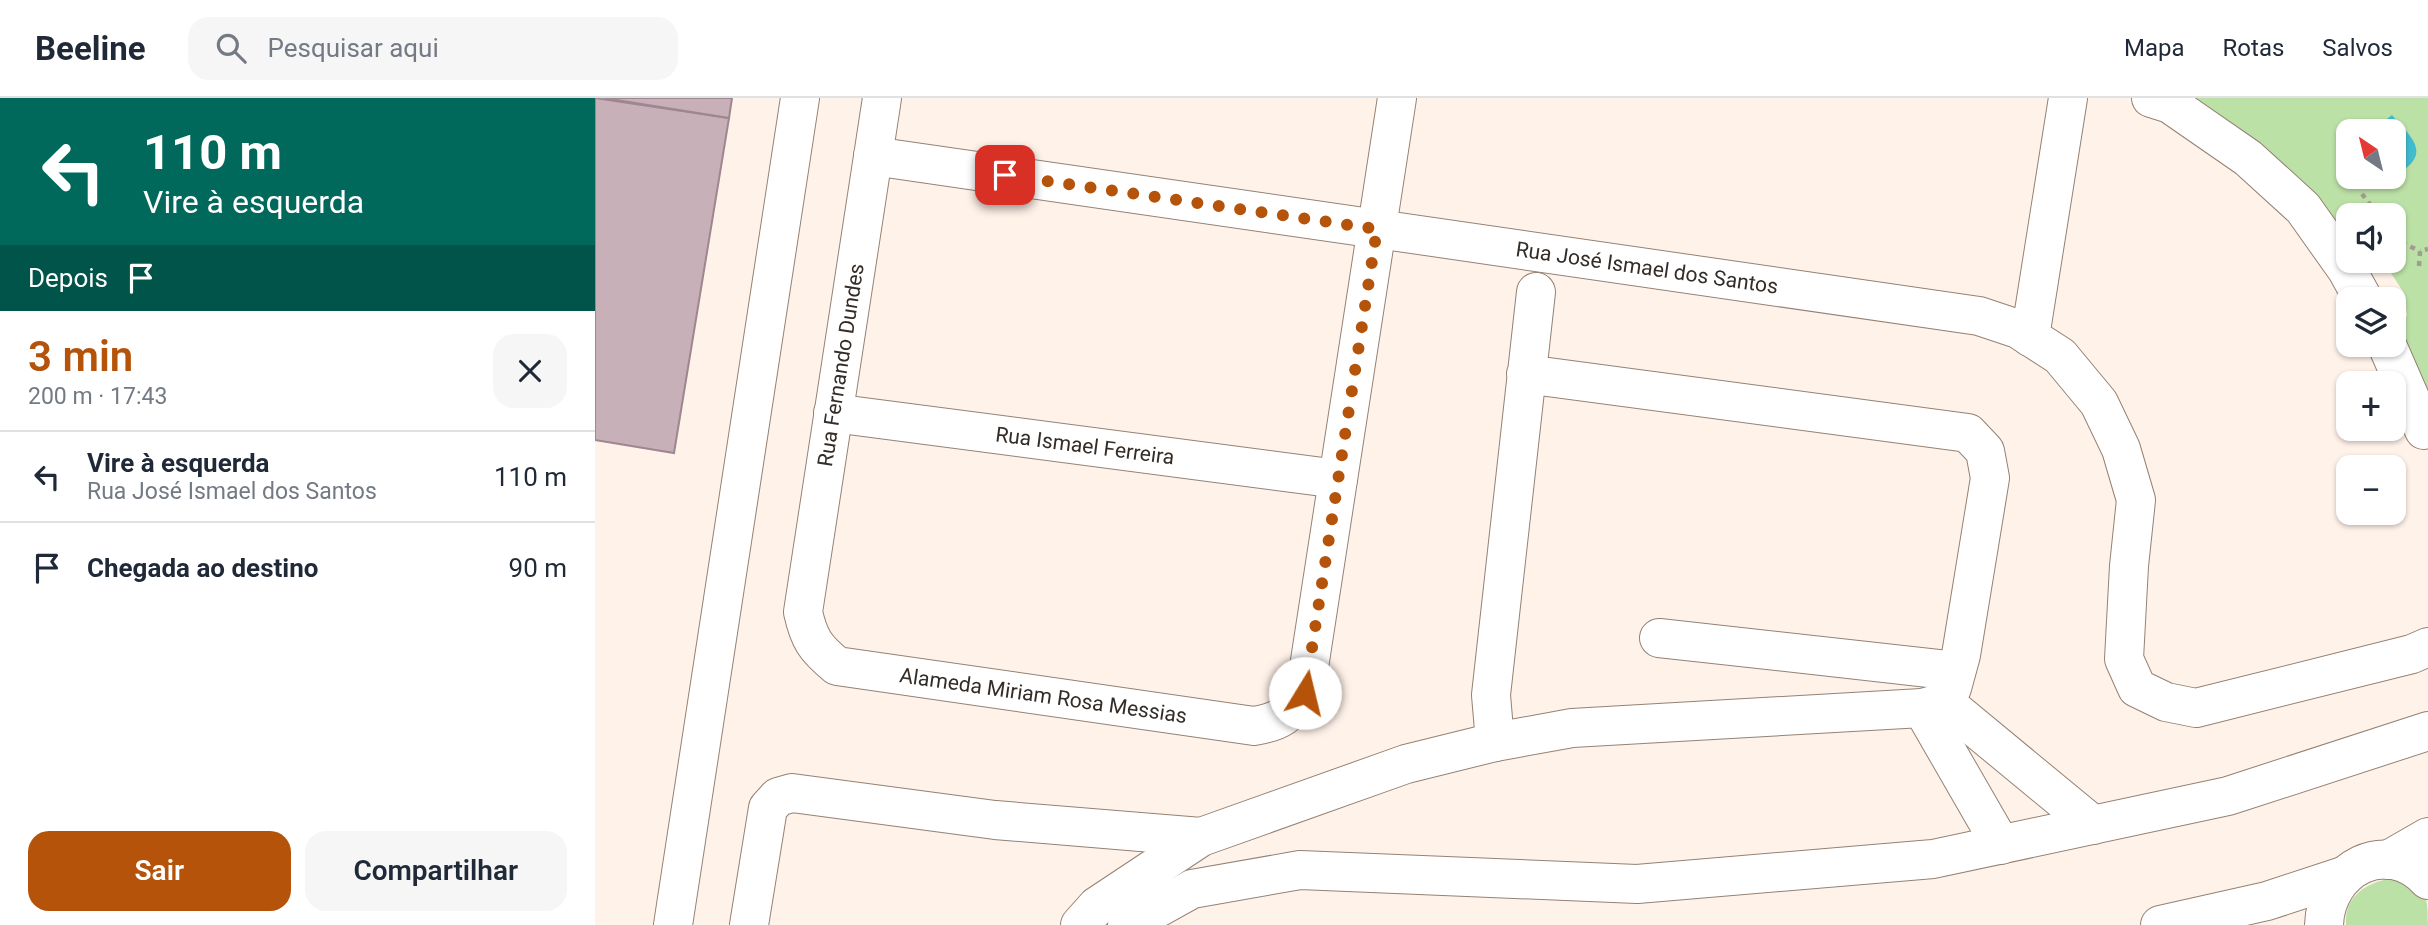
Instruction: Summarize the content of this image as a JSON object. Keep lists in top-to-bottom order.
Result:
{
  "streets": {
    "street": [
      "Rua José Ismael dos Santos",
      "Rua Fernando Dundes",
      "Rua Ismael Ferreira",
      "Alameda Miriam Rosa Messias"
    ]
  },
  "crossings": [
    ["Rua José Ismael dos Santos", "Rua Fernando Dundes"],
    ["Rua Fernando Dundes", "Rua Ismael Ferreira"],
    ["Rua Fernando Dundes", "Alameda Miriam Rosa Messias"],
    ["Rua Ismael Ferreira", "Alameda Miriam Rosa Messias"]
  ],
  "north": "top left",
  "page": {
    "header": "Beeline",
    "search": "Pesquisar aqui",
    "nav": ["Mapa", "Rotas", "Salvos"],
    "turn": ["110 m", "Vire à esquerda"],
    "map_buttons": ["+", "−"],
    "then": "Depois",
    "heading": ["3 min", "200 m · 17:43"],
    "list": [
      {
        "name": "Vire à esquerda",
        "note": "Rua José Ismael dos Santos",
        "value": "110 m"
      },
      {
        "name": "Chegada ao destino",
        "value": "90 m"
      }
    ],
    "buttons": ["Sair", "Compartilhar"]
  }
}
